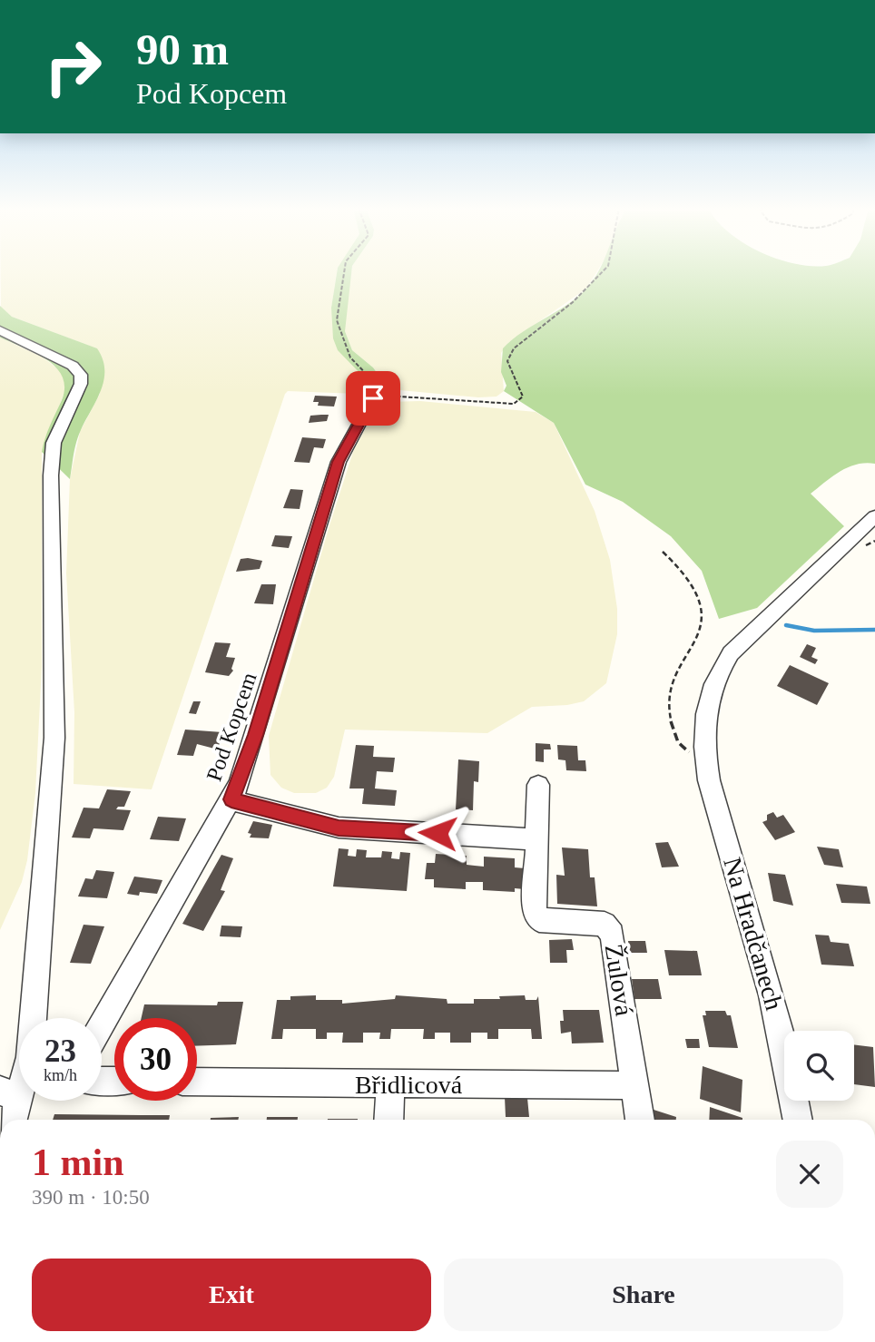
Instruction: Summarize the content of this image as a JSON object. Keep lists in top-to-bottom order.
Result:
{
  "streets": {
    "street": [
      "Pod Kopcem",
      "Na Hradčanech",
      "Žulová",
      "Břidlicová"
    ]
  },
  "crossings": [
    ["Žulová", "Břidlicová"]
  ],
  "page": {
    "turn": ["90 m", "Pod Kopcem"],
    "speed": "23 km/h",
    "limit": "30",
    "heading": ["1 min", "390 m · 10:50"],
    "buttons": ["Exit", "Share"]
  }
}
